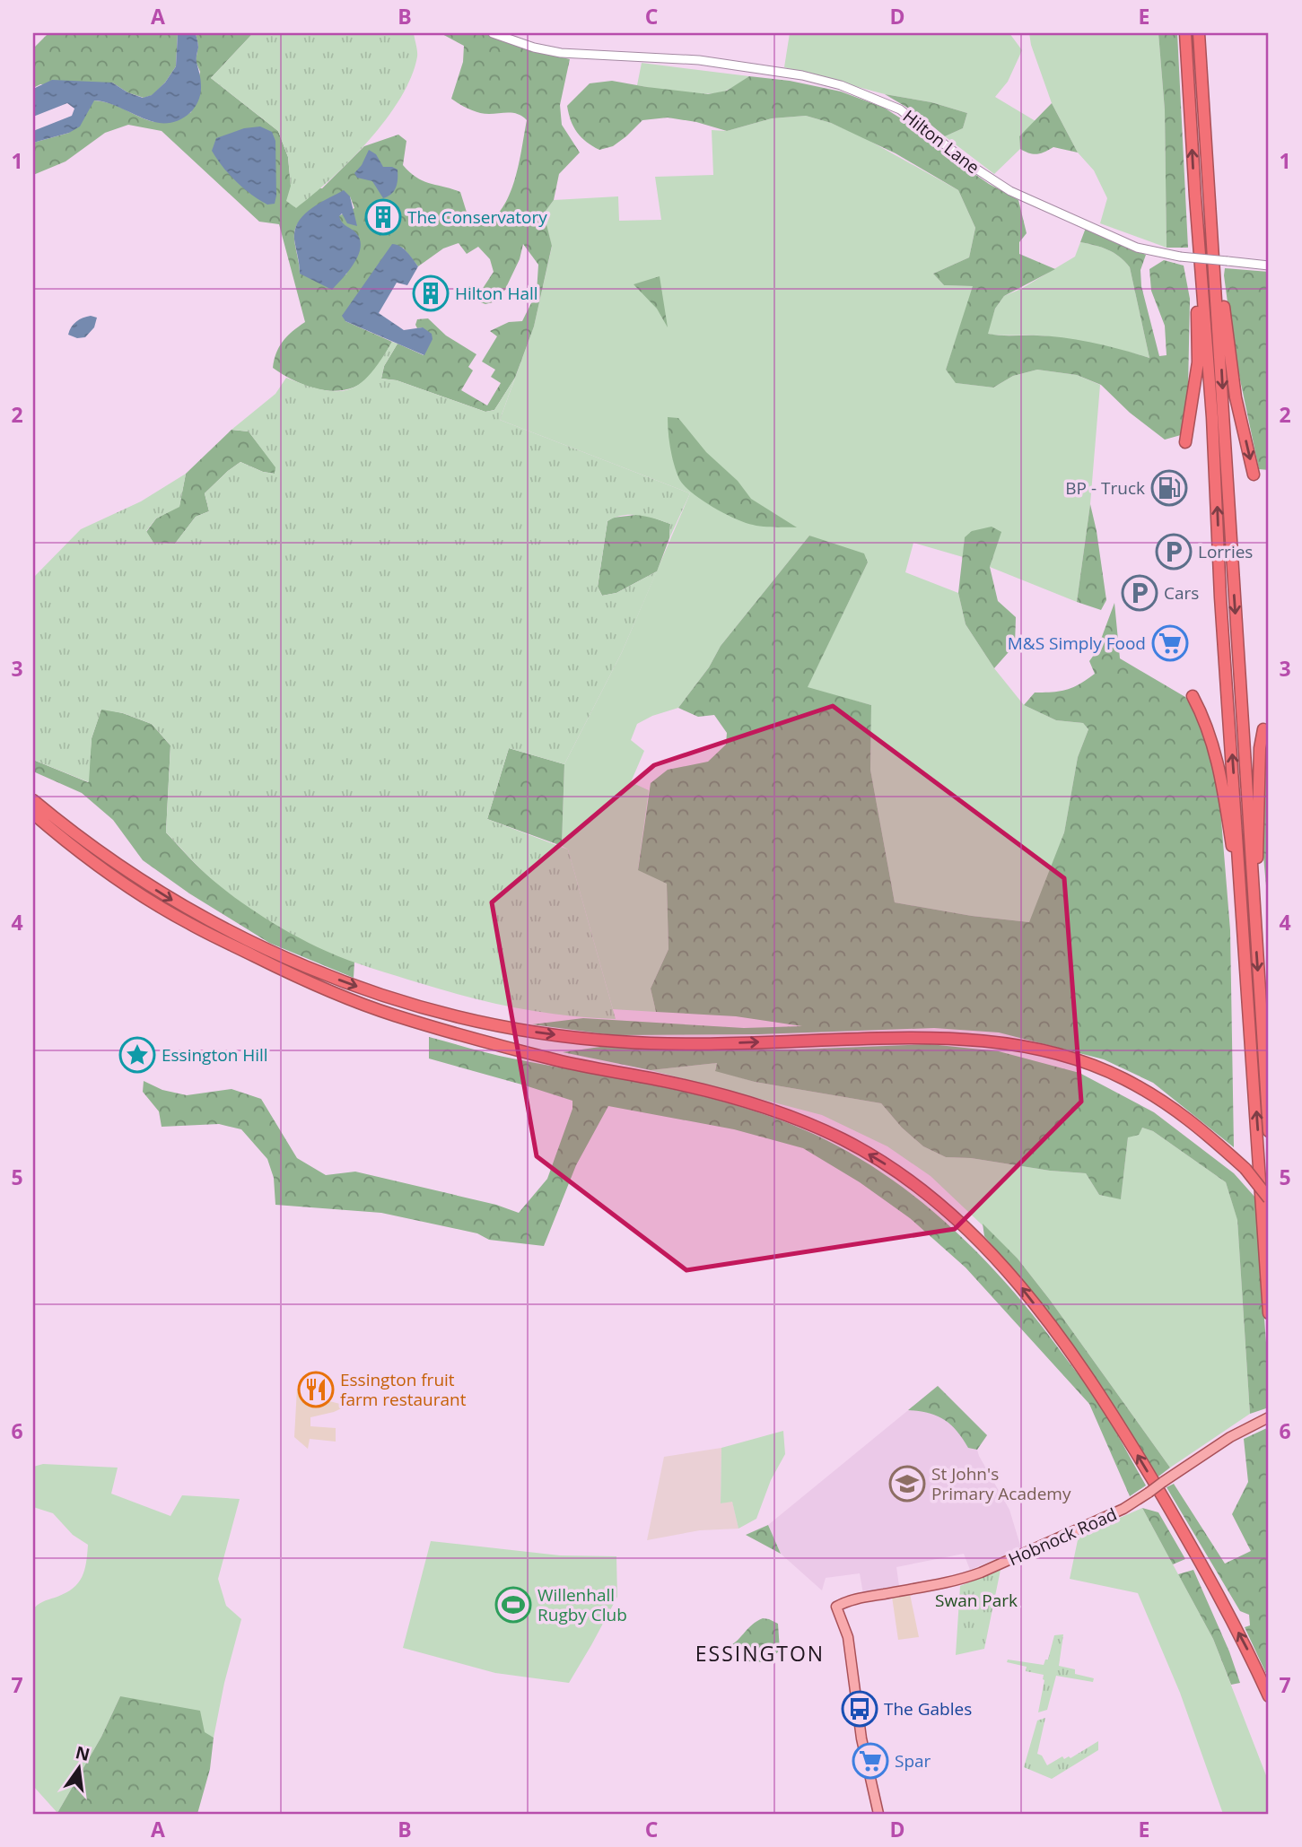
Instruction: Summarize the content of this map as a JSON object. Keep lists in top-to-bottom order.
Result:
{
  "streets": {
    "main road": ["Hobnock Road"],
    "street": ["Hilton Lane"]
  },
  "districts": ["ESSINGTON"],
  "parks": ["Swan Park"],
  "places": {
    "building": ["The Conservatory", "Hilton Hall"],
    "fuel station": ["BP - Truck"],
    "parking": ["Lorries", "Cars"],
    "supermarket": ["M&S Simply Food", "Spar"],
    "place": ["Essington Hill"],
    "restaurant": ["Essington fruit farm restaurant"],
    "school or university": ["St John's Primary Academy"],
    "sports": ["Willenhall Rugby Club"],
    "bus stop": ["The Gables"]
  },
  "north": "top",
  "grid": {
    "columns": [
      "A",
      "B",
      "C",
      "D",
      "E"
    ],
    "rows": [
      "1",
      "2",
      "3",
      "4",
      "5",
      "6",
      "7"
    ]
  }
}
